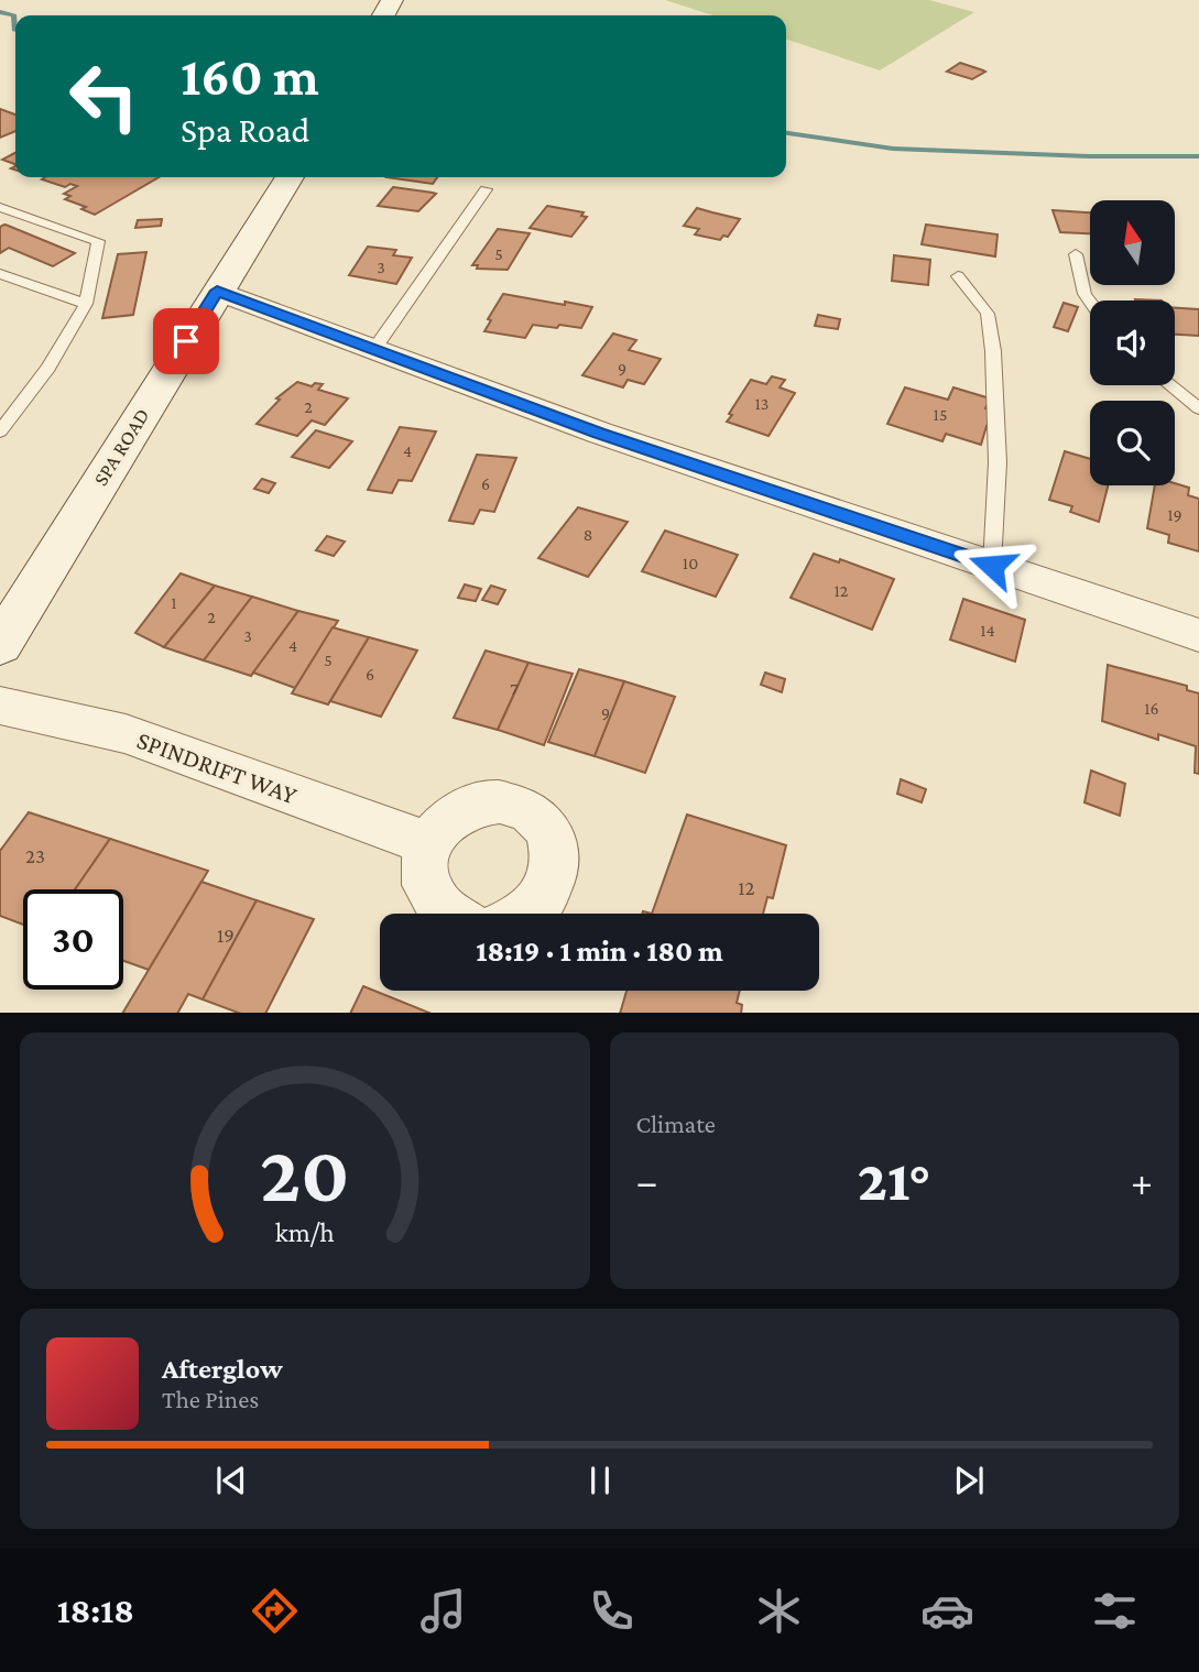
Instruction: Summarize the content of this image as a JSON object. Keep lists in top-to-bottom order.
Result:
{
  "streets": {
    "main road": ["SPA ROAD"],
    "street": ["SPINDRIFT WAY"]
  },
  "house_numbers": [
    "5",
    "3",
    "9",
    "13",
    "2",
    "15",
    "4",
    "6",
    "19",
    "8",
    "10",
    "12",
    "1",
    "2",
    "14",
    "3",
    "4",
    "5",
    "6",
    "7",
    "16",
    "9",
    "23",
    "12",
    "19"
  ],
  "north": "top",
  "page": {
    "turn": ["160 m", "Spa Road"],
    "limit": "30",
    "trip": "18:19 · 1 min · 180 m",
    "tile": "Climate",
    "heat": ["−", "21°", "+"],
    "song": ["Afterglow", "The Pines"],
    "tabs": "18:18",
    "gauge": ["20", "km/h"]
  }
}
